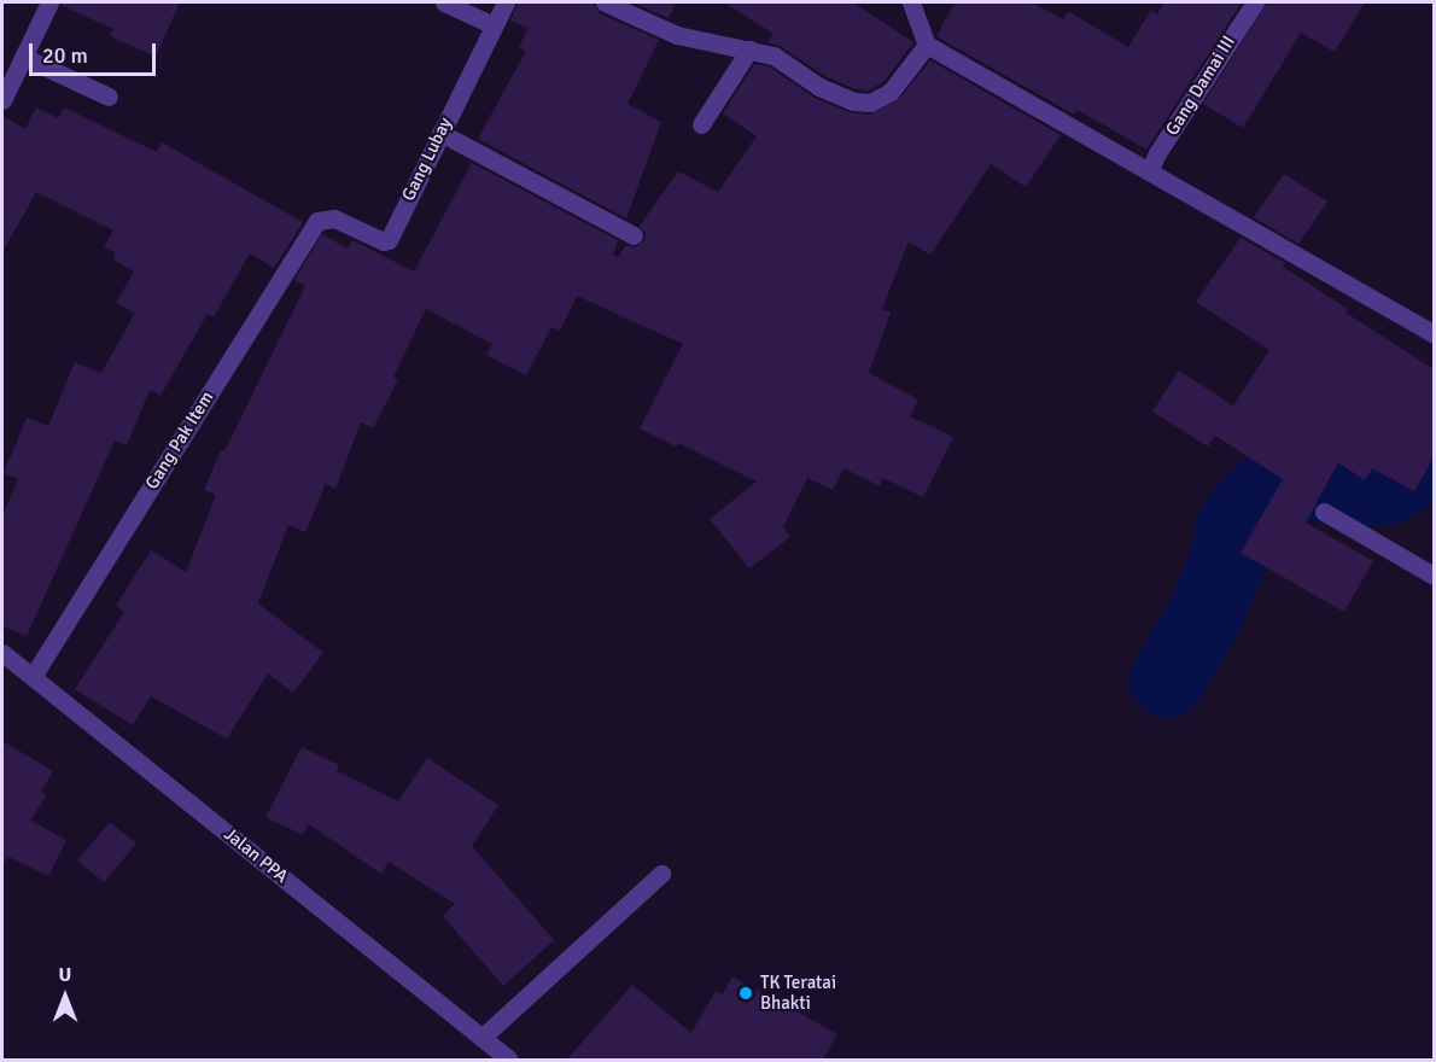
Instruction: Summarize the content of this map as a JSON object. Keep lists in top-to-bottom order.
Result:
{
  "streets": {
    "street": [
      "Gang Damai III",
      "Gang Lubay",
      "Gang Pak Item",
      "Jalan PPA"
    ]
  },
  "crossings": [
    ["Gang Lubay", "Gang Pak Item"],
    ["Gang Pak Item", "Jalan PPA"]
  ],
  "places": ["TK Teratai Bhakti"],
  "scale_bar": "20 m",
  "north": "top"
}
